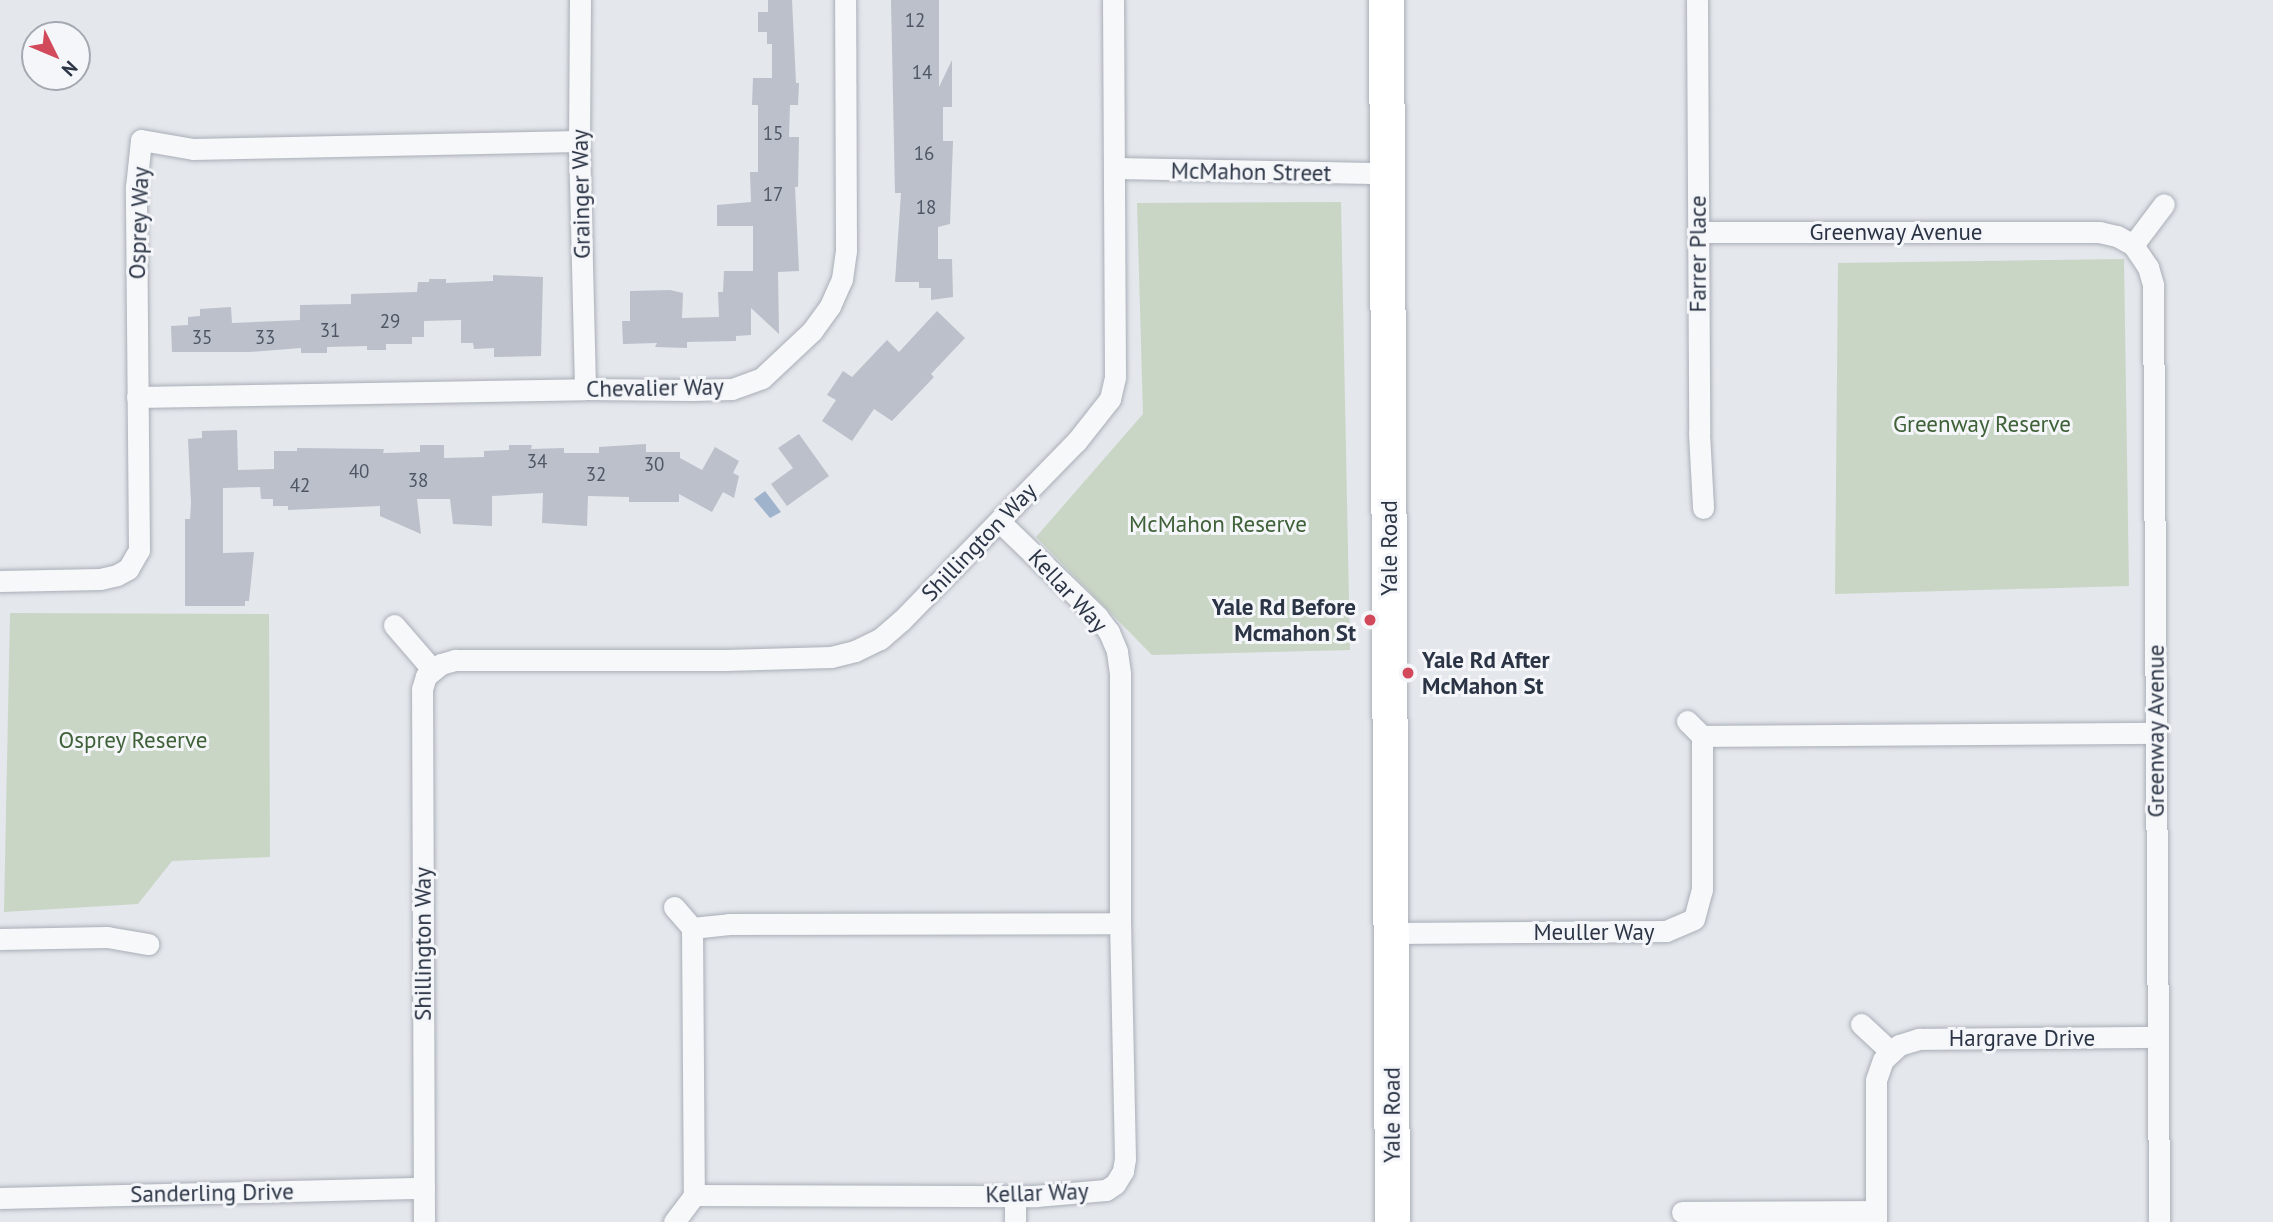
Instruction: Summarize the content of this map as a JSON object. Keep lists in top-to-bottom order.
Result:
{
  "streets": {
    "main road": ["Yale Road"],
    "street": [
      "McMahon Street",
      "Grainger Way",
      "Osprey Way",
      "Greenway Avenue",
      "Farrer Place",
      "Chevalier Way",
      "Shillington Way",
      "Kellar Way",
      "Meuller Way",
      "Hargrave Drive",
      "Sanderling Drive"
    ]
  },
  "crossings": [
    ["McMahon Street", "Shillington Way"],
    ["McMahon Street", "Yale Road"],
    ["Grainger Way", "Osprey Way"],
    ["Grainger Way", "Chevalier Way"],
    ["Osprey Way", "Chevalier Way"],
    ["Greenway Avenue", "Farrer Place"],
    ["Greenway Avenue", "Hargrave Drive"],
    ["Shillington Way", "Kellar Way"],
    ["Shillington Way", "Sanderling Drive"],
    ["Yale Road", "Meuller Way"]
  ],
  "parks": ["Greenway Reserve", "McMahon Reserve", "Osprey Reserve"],
  "places": ["Yale Rd Before Mcmahon St", "Yale Rd After McMahon St"],
  "house_numbers": [
    "12",
    "14",
    "15",
    "16",
    "17",
    "18",
    "29",
    "31",
    "35",
    "33",
    "34",
    "30",
    "40",
    "32",
    "38",
    "42"
  ],
  "north": "bottom right"
}
